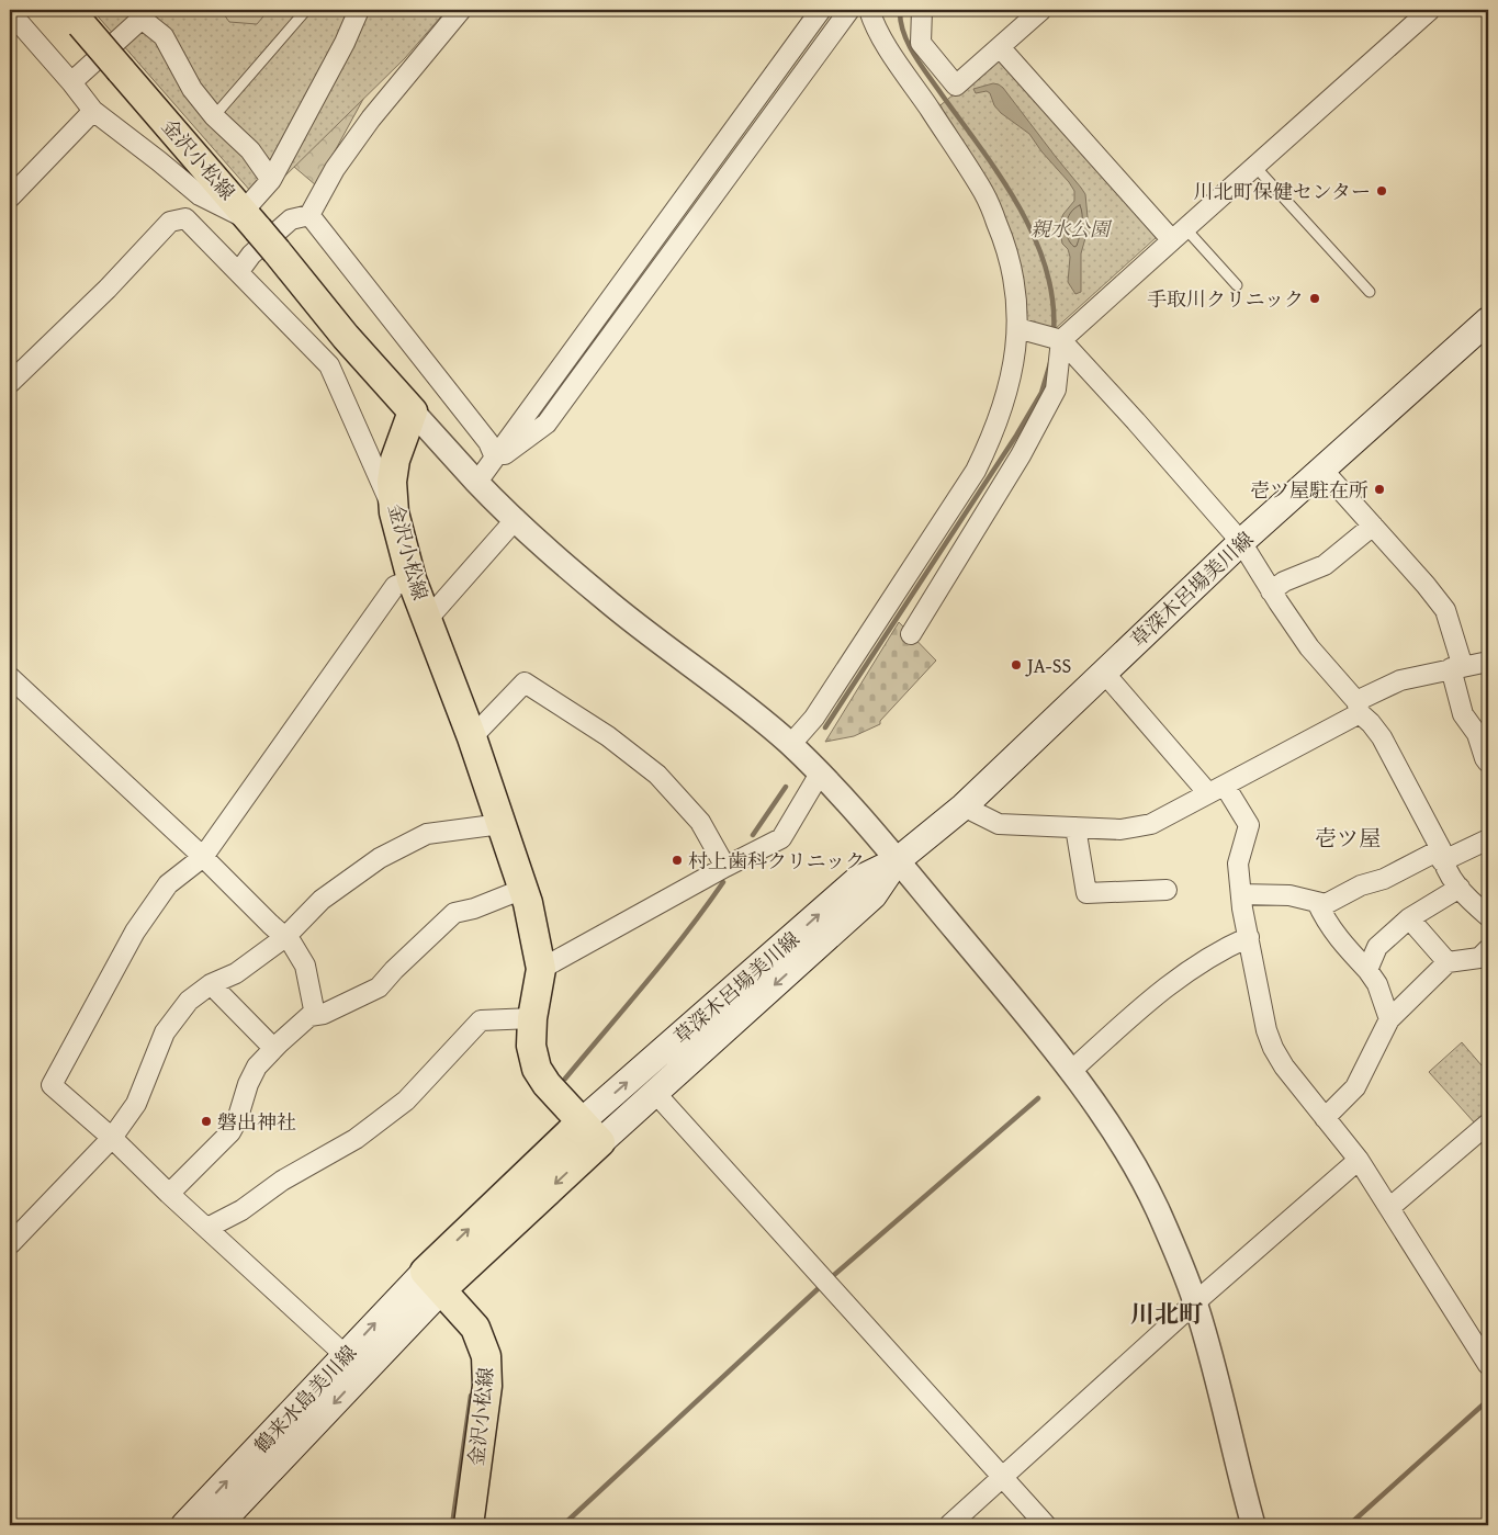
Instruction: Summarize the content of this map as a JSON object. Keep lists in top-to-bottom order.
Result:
{
  "streets": {
    "main road": ["金沢小松線", "草深木呂場美川線", "鶴来水島美川線"]
  },
  "crossings": [
    ["金沢小松線", "草深木呂場美川線"],
    ["金沢小松線", "鶴来水島美川線"]
  ],
  "districts": ["壱ツ屋", "川北町"],
  "parks": ["親水公園"],
  "places": [
    "川北町保健センター",
    "手取川クリニック",
    "壱ツ屋駐在所",
    "JA-SS",
    "村上歯科クリニック",
    "磐出神社"
  ]
}
